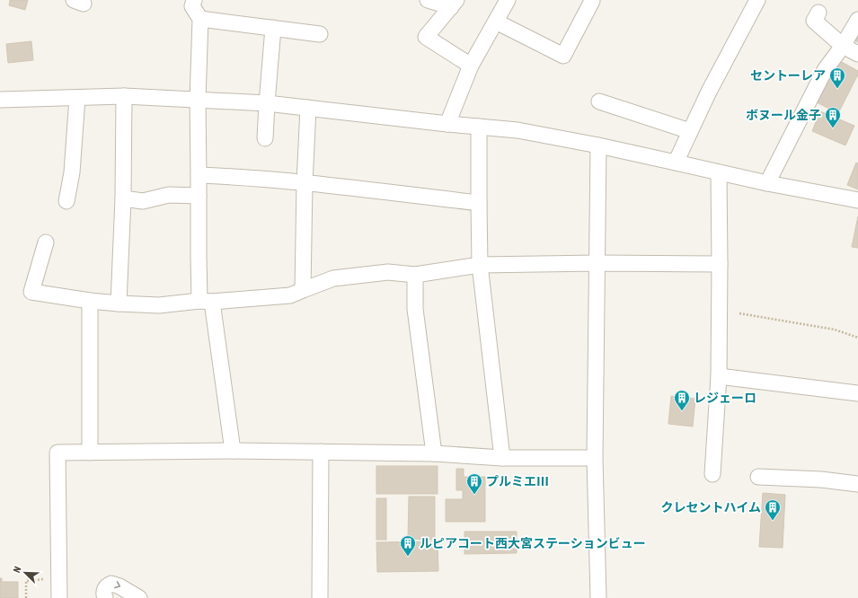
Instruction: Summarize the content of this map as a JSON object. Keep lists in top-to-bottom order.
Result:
{
  "places": {
    "building": [
      "セントーレア",
      "ボヌール金子",
      "レジェーロ",
      "プルミエⅢ",
      "クレセントハイム",
      "ルピアコート西大宮ステーションビュー"
    ]
  },
  "north": "top left"
}
